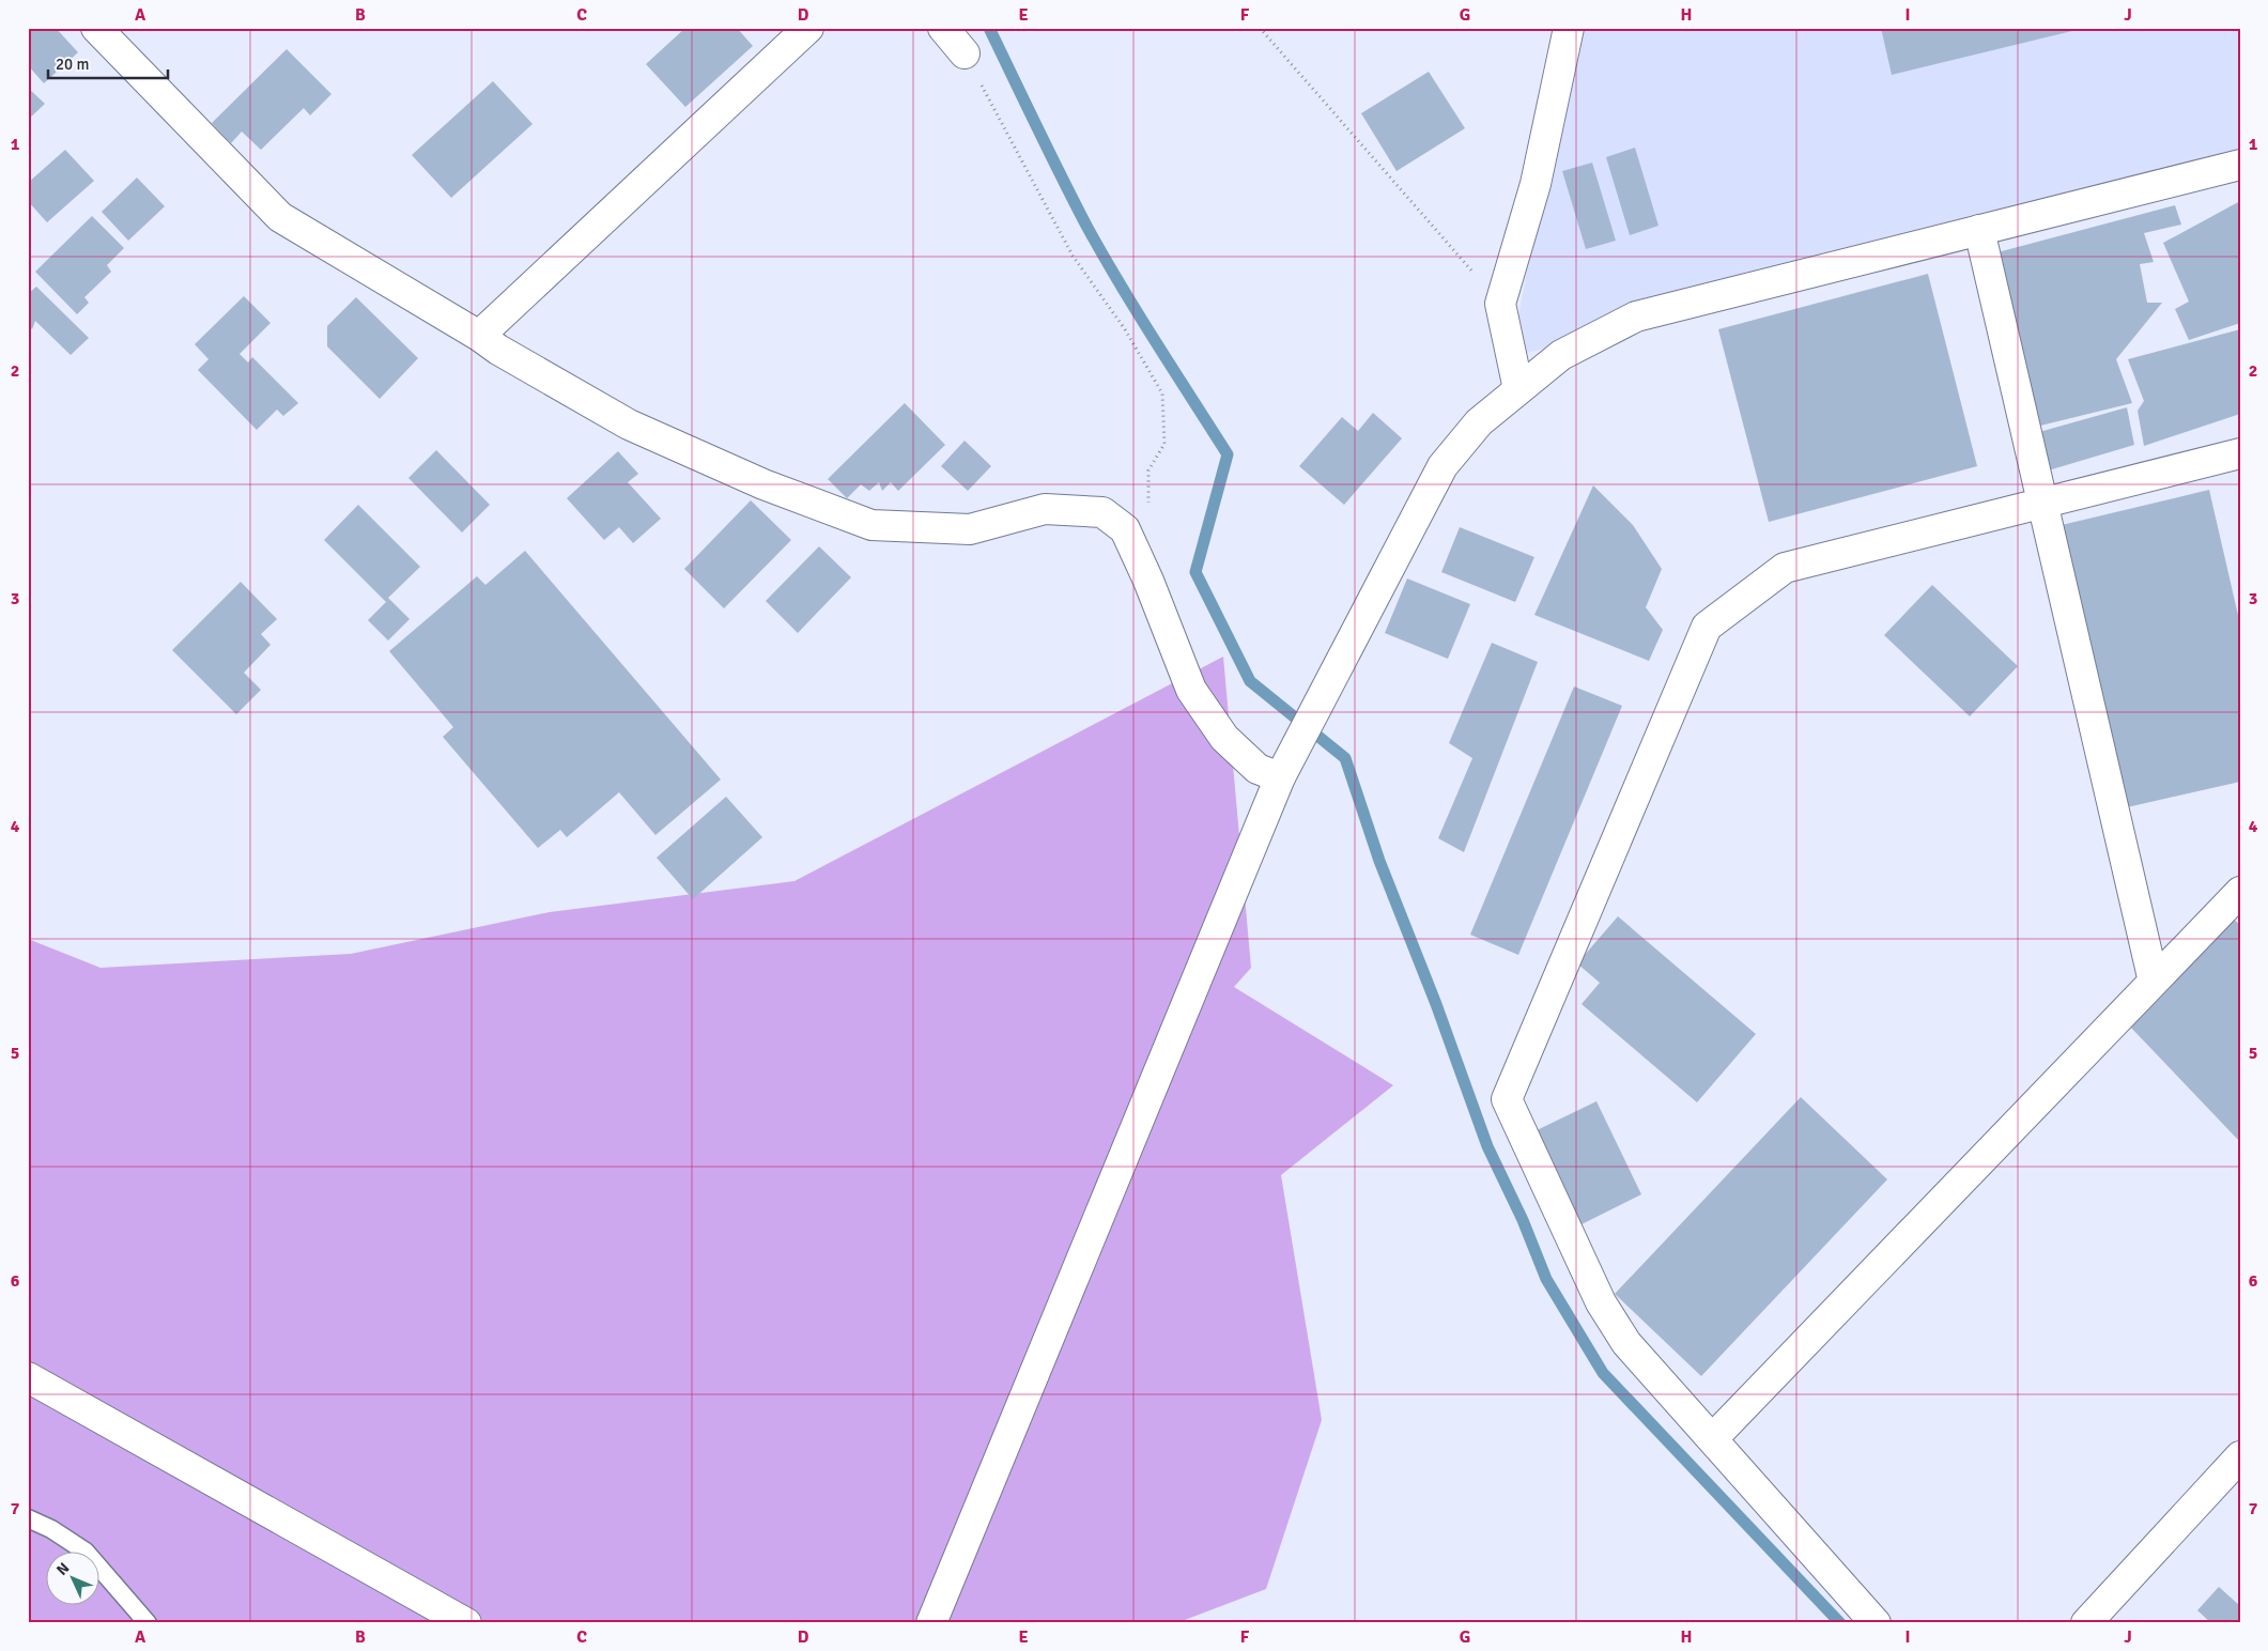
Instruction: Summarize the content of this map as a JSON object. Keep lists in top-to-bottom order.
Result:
{
  "scale_bar": "20 m",
  "north": "top left",
  "grid": {
    "columns": [
      "A",
      "B",
      "C",
      "D",
      "E",
      "F",
      "G",
      "H",
      "I",
      "J"
    ],
    "rows": [
      "1",
      "2",
      "3",
      "4",
      "5",
      "6",
      "7"
    ]
  }
}
